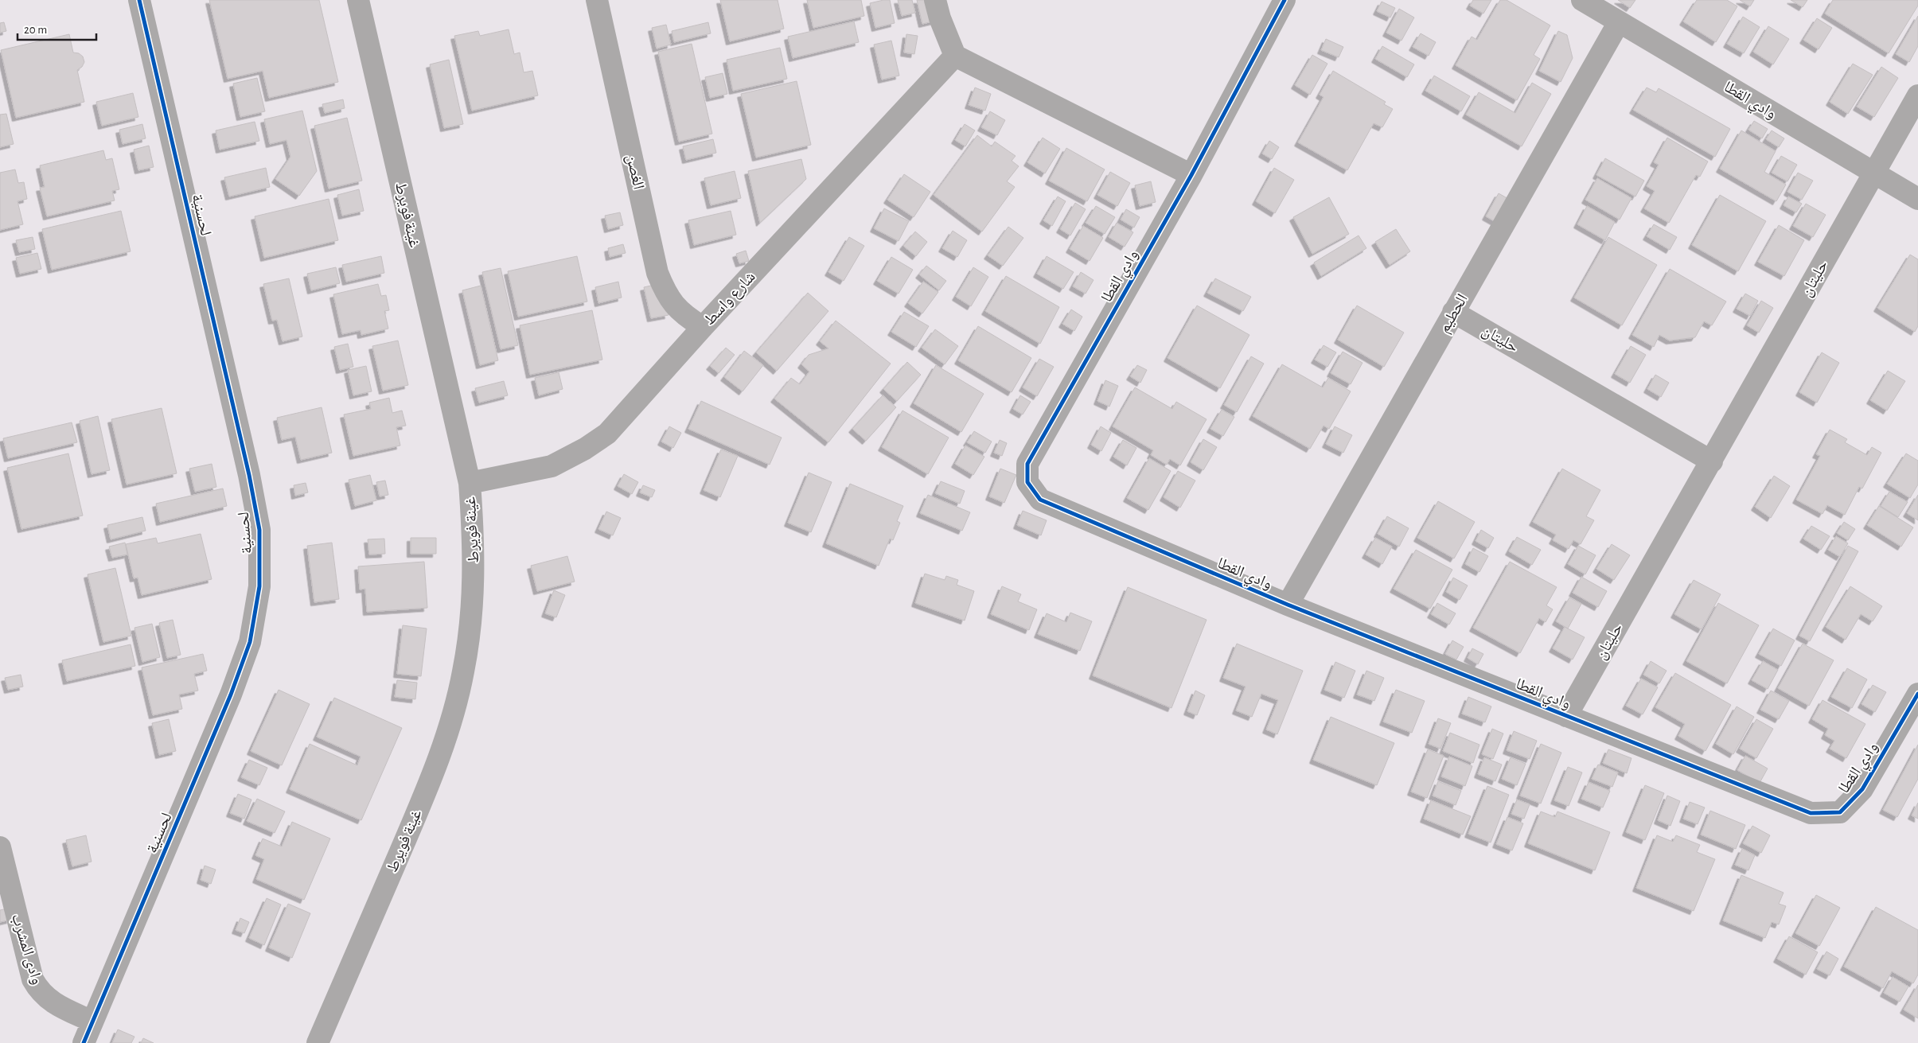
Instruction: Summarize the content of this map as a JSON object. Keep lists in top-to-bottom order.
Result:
{
  "streets": {
    "street": [
      "وادي القطا",
      "الغصن",
      "لحسنية",
      "غينة فويرط",
      "حليتان",
      "شارع واسط",
      "الحطيم",
      "وادى المشرب"
    ]
  },
  "crossings": [
    ["وادي القطا", "حليتان"],
    ["وادي القطا", "الحطيم"],
    ["الغصن", "شارع واسط"],
    ["لحسنية", "وادى المشرب"],
    ["غينة فويرط", "شارع واسط"],
    ["حليتان", "الحطيم"]
  ],
  "scale_bar": "20 m"
}
